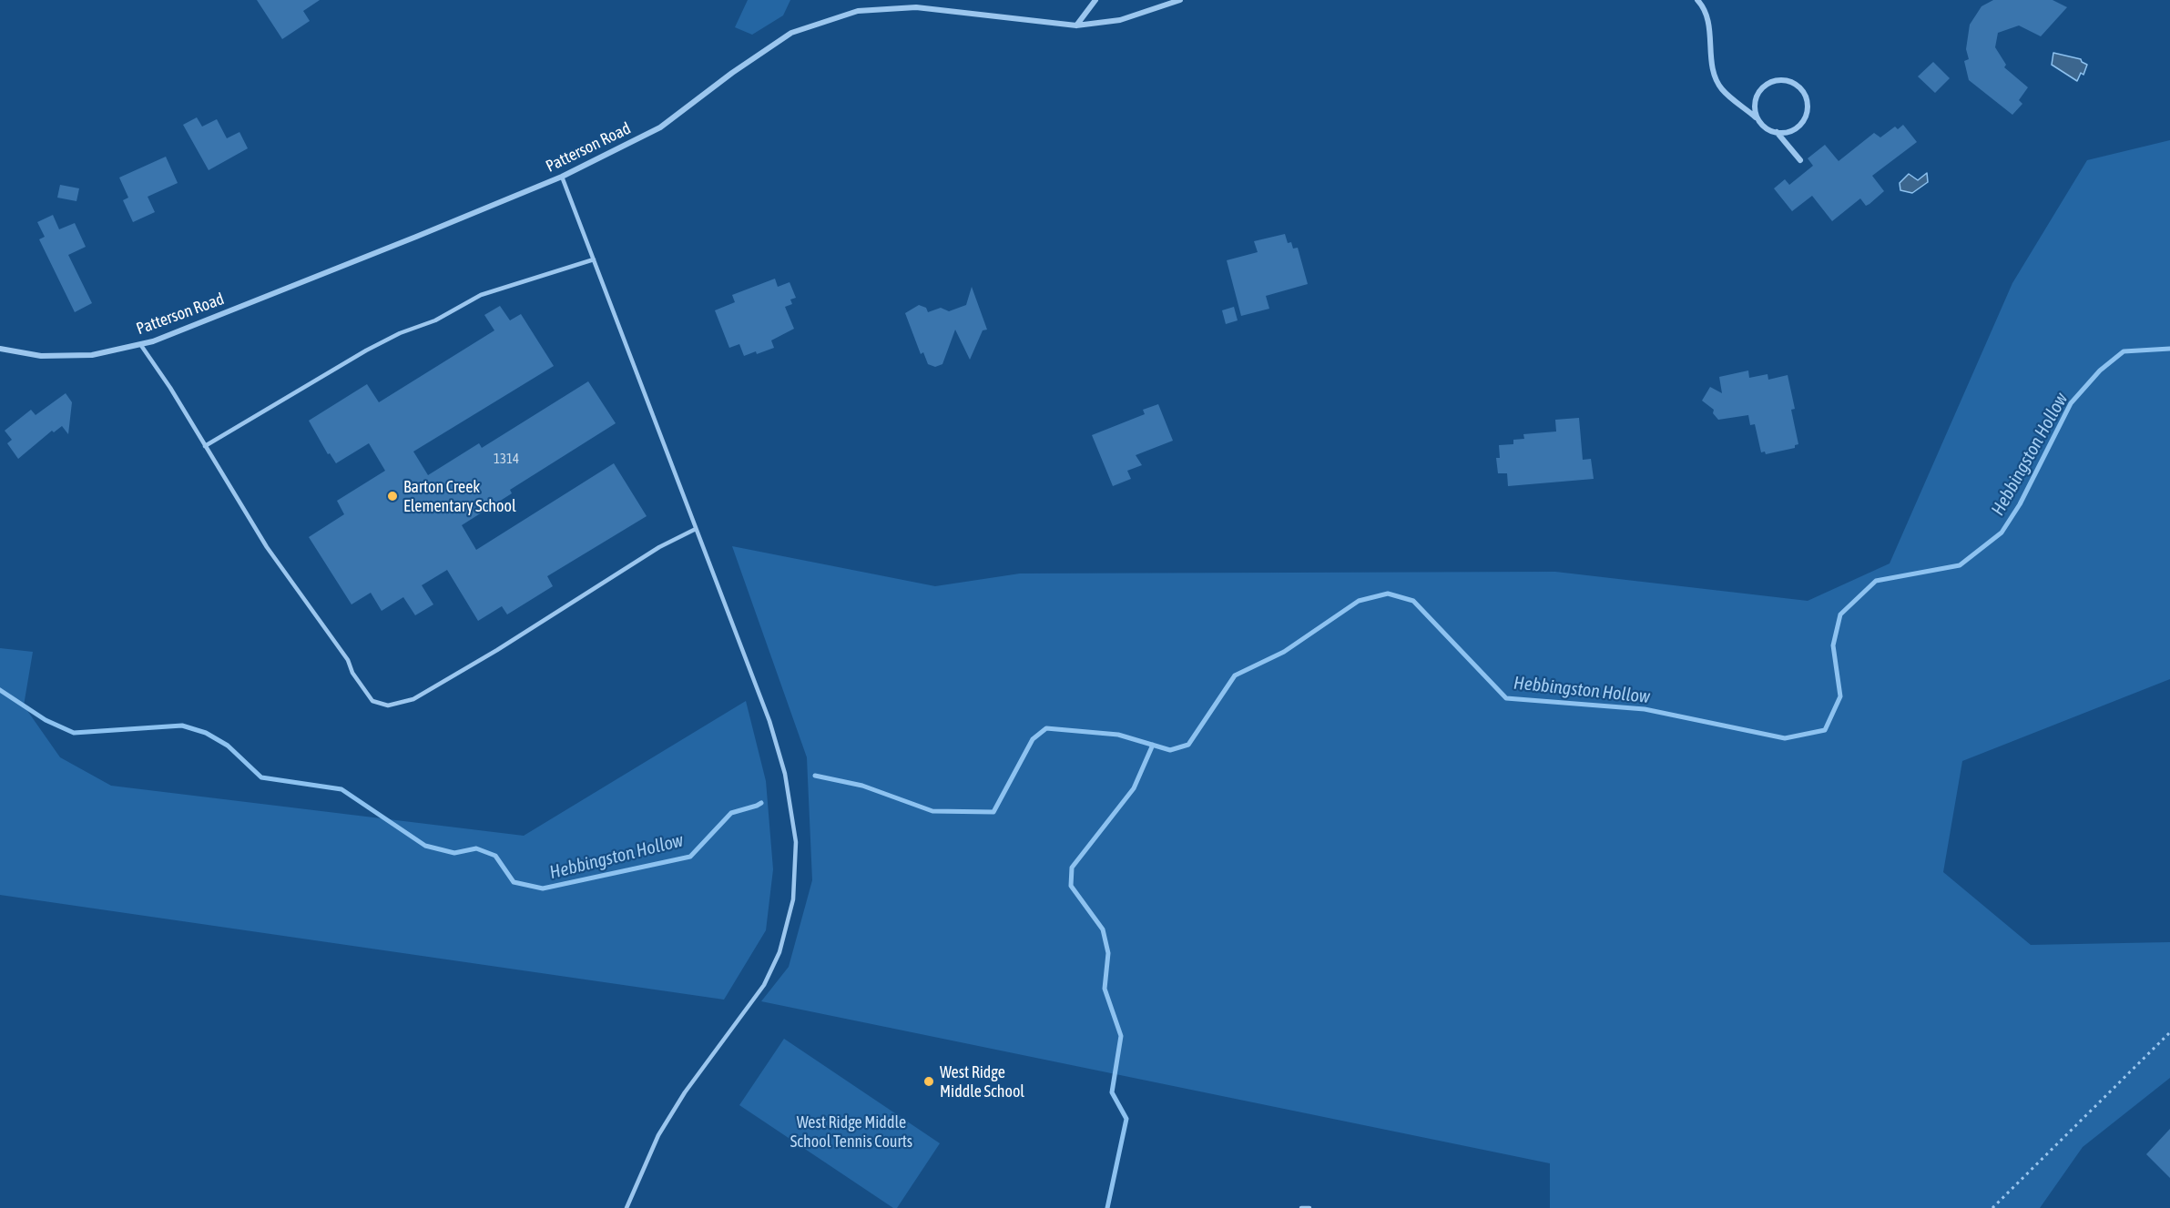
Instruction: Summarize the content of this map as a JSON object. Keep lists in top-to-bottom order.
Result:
{
  "streets": {
    "street": ["Patterson Road"]
  },
  "water": ["Hebbingston Hollow"],
  "parks": ["West Ridge Middle School Tennis Courts"],
  "places": ["Barton Creek Elementary School", "West Ridge Middle School"],
  "house_numbers": ["1314"]
}
